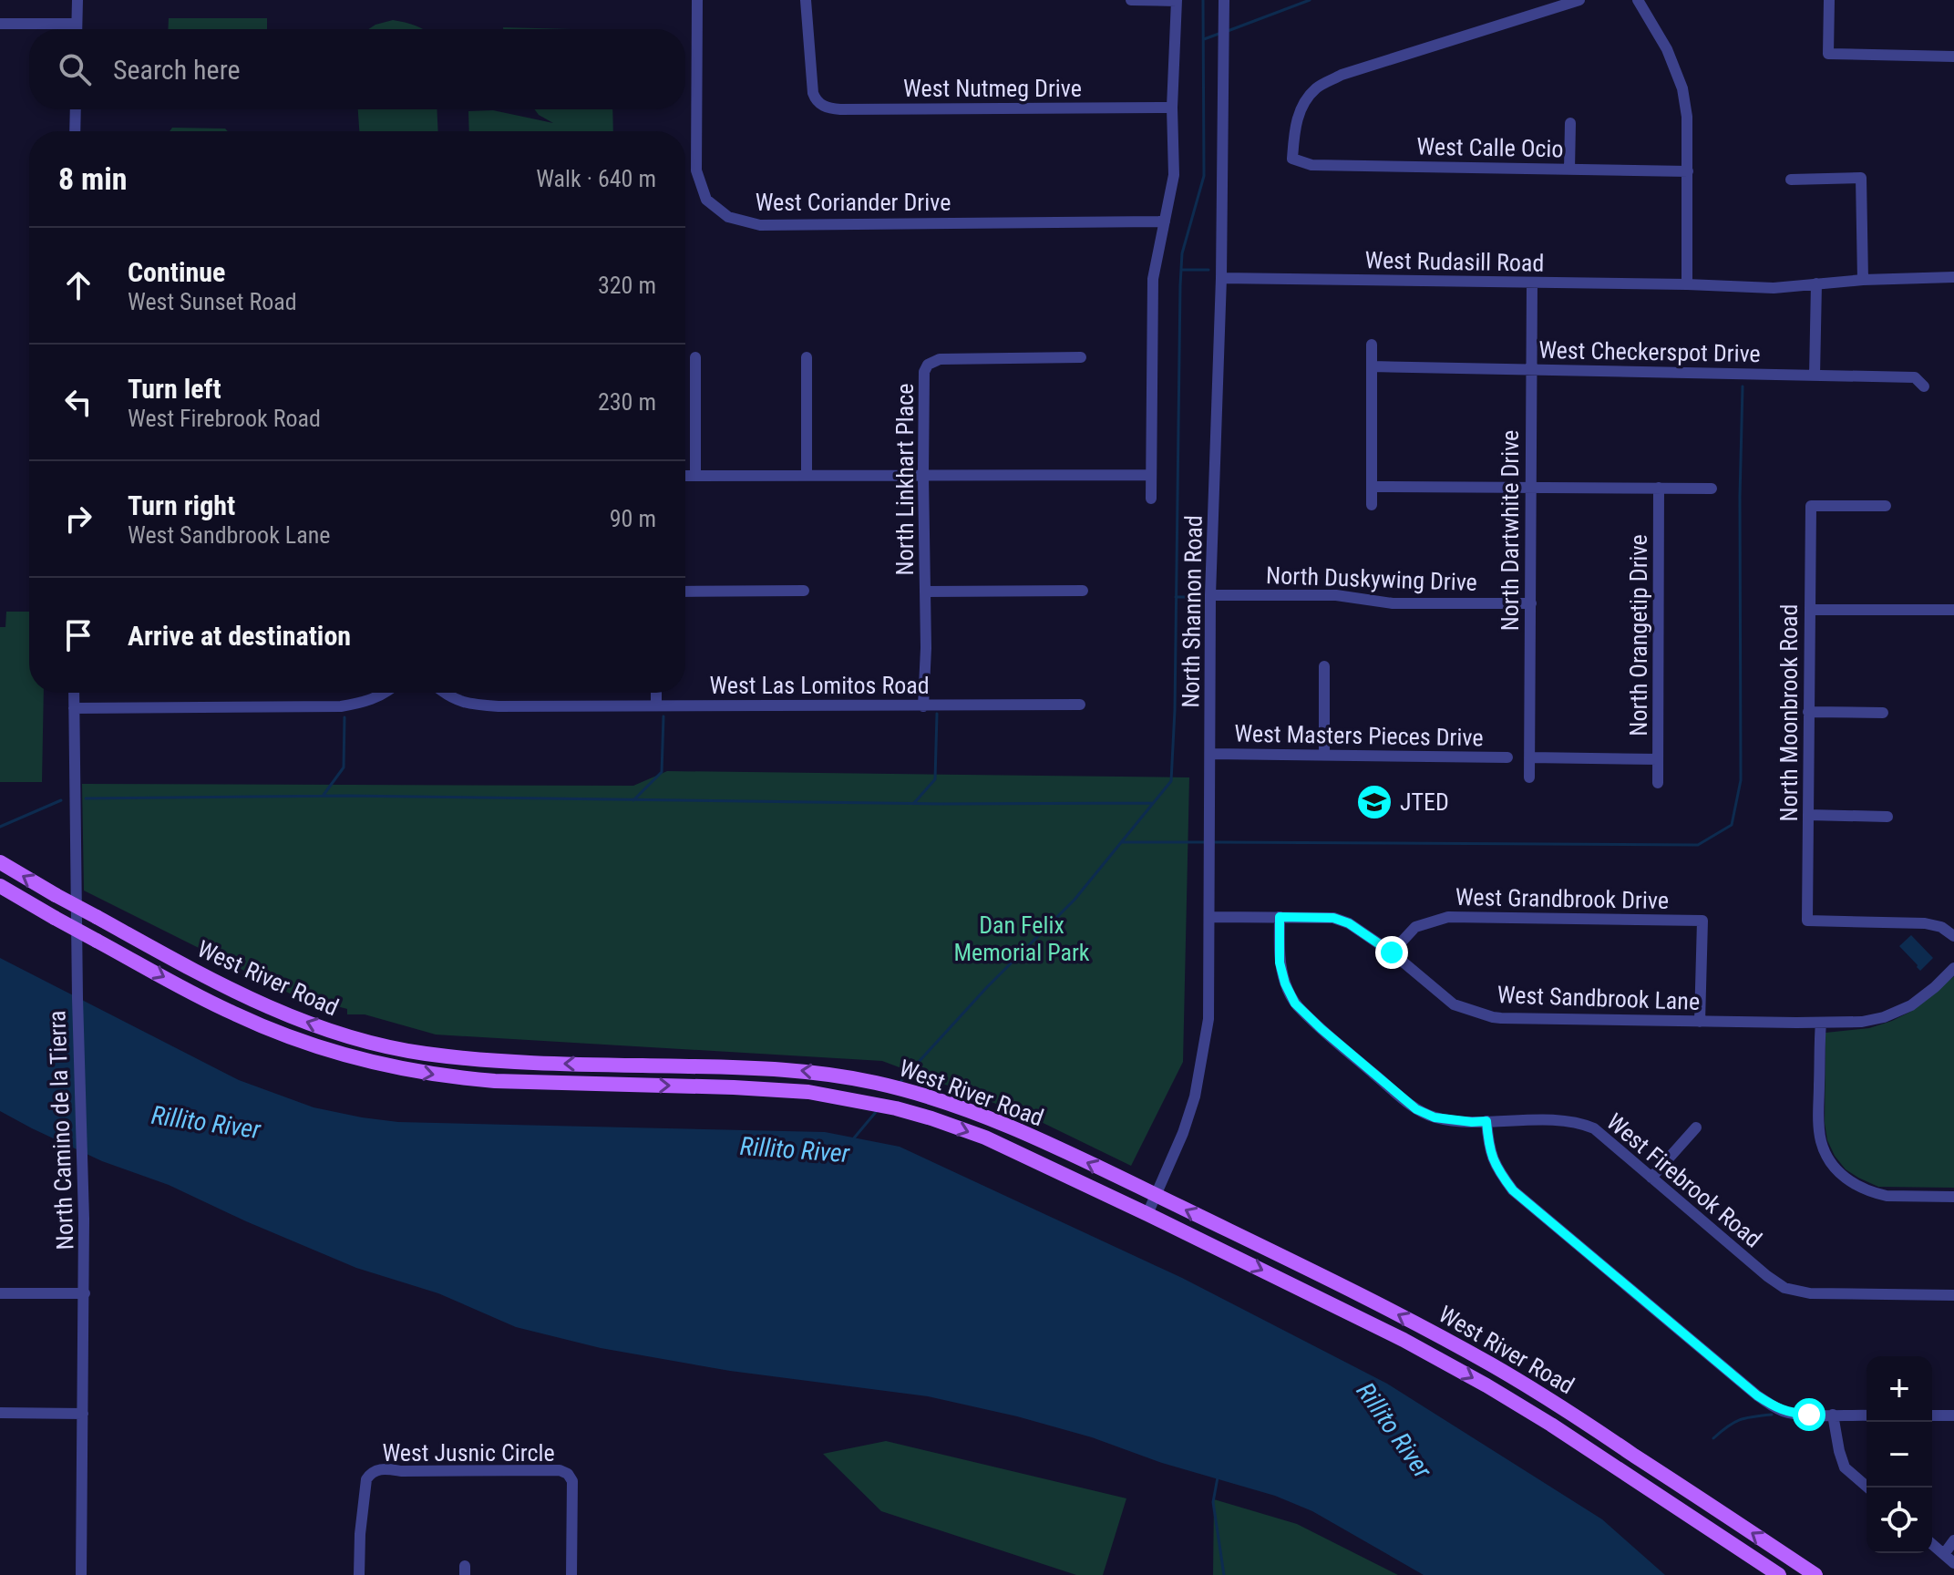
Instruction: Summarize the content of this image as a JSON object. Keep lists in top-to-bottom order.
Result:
{
  "streets": {
    "main road": ["West River Road"],
    "street": [
      "West Nutmeg Drive",
      "West Calle Ocio",
      "West Coriander Drive",
      "West Rudasill Road",
      "West Checkerspot Drive",
      "North Linkhart Place",
      "North Dartwhite Drive",
      "North Duskywing Drive",
      "North Shannon Road",
      "North Orangetip Drive",
      "West Las Lomitos Road",
      "North Moonbrook Road",
      "West Masters Pieces Drive",
      "West Grandbrook Drive",
      "West Sandbrook Lane",
      "North Camino de la Tierra",
      "West Firebrook Road",
      "West Jusnic Circle"
    ]
  },
  "crossings": [
    ["West Nutmeg Drive", "North Shannon Road"],
    ["West Coriander Drive", "North Shannon Road"],
    ["West Rudasill Road", "North Dartwhite Drive"],
    ["West Rudasill Road", "North Shannon Road"],
    ["West Checkerspot Drive", "North Dartwhite Drive"],
    ["North Linkhart Place", "West Las Lomitos Road"],
    ["North Dartwhite Drive", "North Duskywing Drive"],
    ["North Duskywing Drive", "North Shannon Road"],
    ["North Shannon Road", "West Masters Pieces Drive"],
    ["North Shannon Road", "West River Road"],
    ["North Shannon Road", "West Sandbrook Lane"],
    ["West Grandbrook Drive", "West Sandbrook Lane"],
    ["West Sandbrook Lane", "West Firebrook Road"]
  ],
  "water": ["Rillito River"],
  "parks": ["Dan Felix Memorial Park"],
  "places": {
    "school or university": ["JTED"]
  },
  "page": {
    "search": "Search here",
    "heading": ["8 min", "Walk · 640 m"],
    "list": [
      ["Continue", "West Sunset Road", "320 m"],
      ["Turn left", "West Firebrook Road", "230 m"],
      ["Turn right", "West Sandbrook Lane", "90 m"],
      "Arrive at destination"
    ],
    "map_buttons": ["+", "−"]
  }
}
